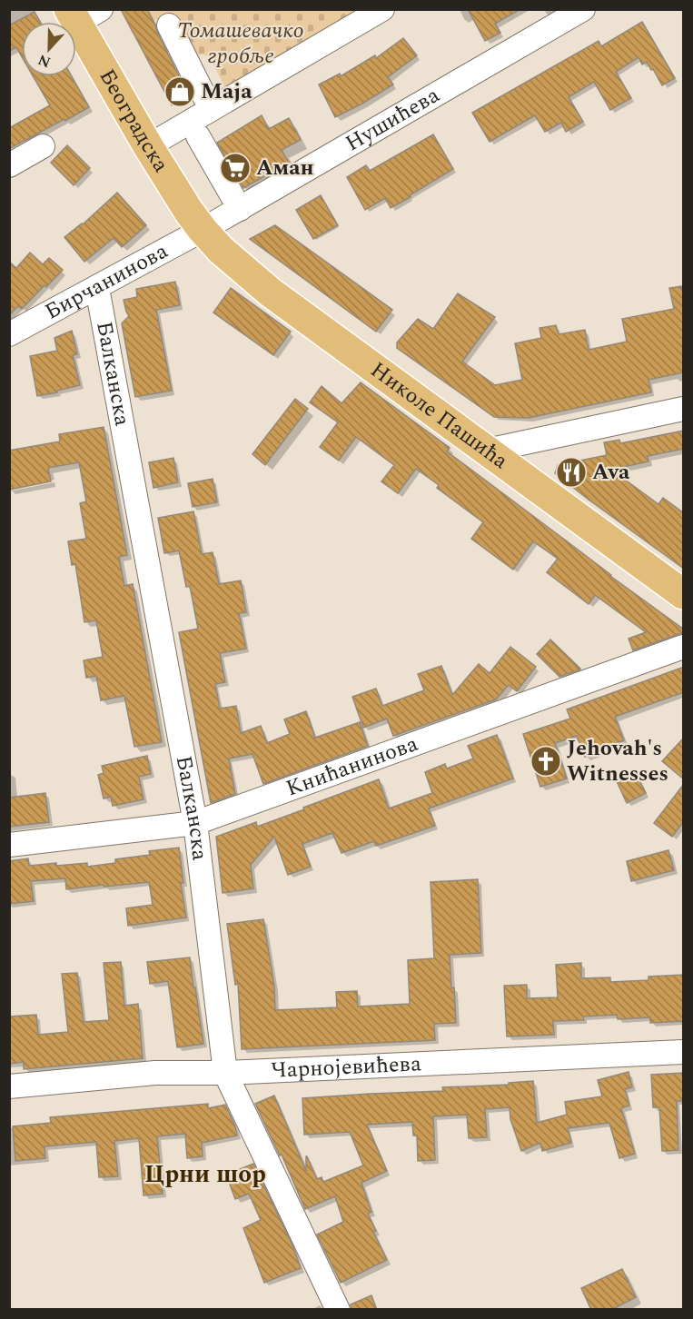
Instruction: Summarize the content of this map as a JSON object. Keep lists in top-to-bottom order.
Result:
{
  "streets": {
    "main road": ["Београдска", "Николе Пашића"],
    "street": [
      "Нушићева",
      "Бирчанинова",
      "Балканска",
      "Книћанинова",
      "Чарнојевићева"
    ]
  },
  "crossings": [
    ["Нушићева", "Београдска"],
    ["Нушићева", "Бирчанинова"],
    ["Нушићева", "Николе Пашића"],
    ["Београдска", "Бирчанинова"],
    ["Београдска", "Николе Пашића"],
    ["Бирчанинова", "Балканска"],
    ["Бирчанинова", "Николе Пашића"],
    ["Балканска", "Книћанинова"],
    ["Балканска", "Чарнојевићева"]
  ],
  "districts": ["Црни шор"],
  "parks": ["Томашевачко гробље"],
  "places": {
    "shop": ["Маја"],
    "supermarket": ["Аман"],
    "restaurant": ["Ava"],
    "church": ["Jehovah's Witnesses"]
  },
  "north": "bottom"
}
